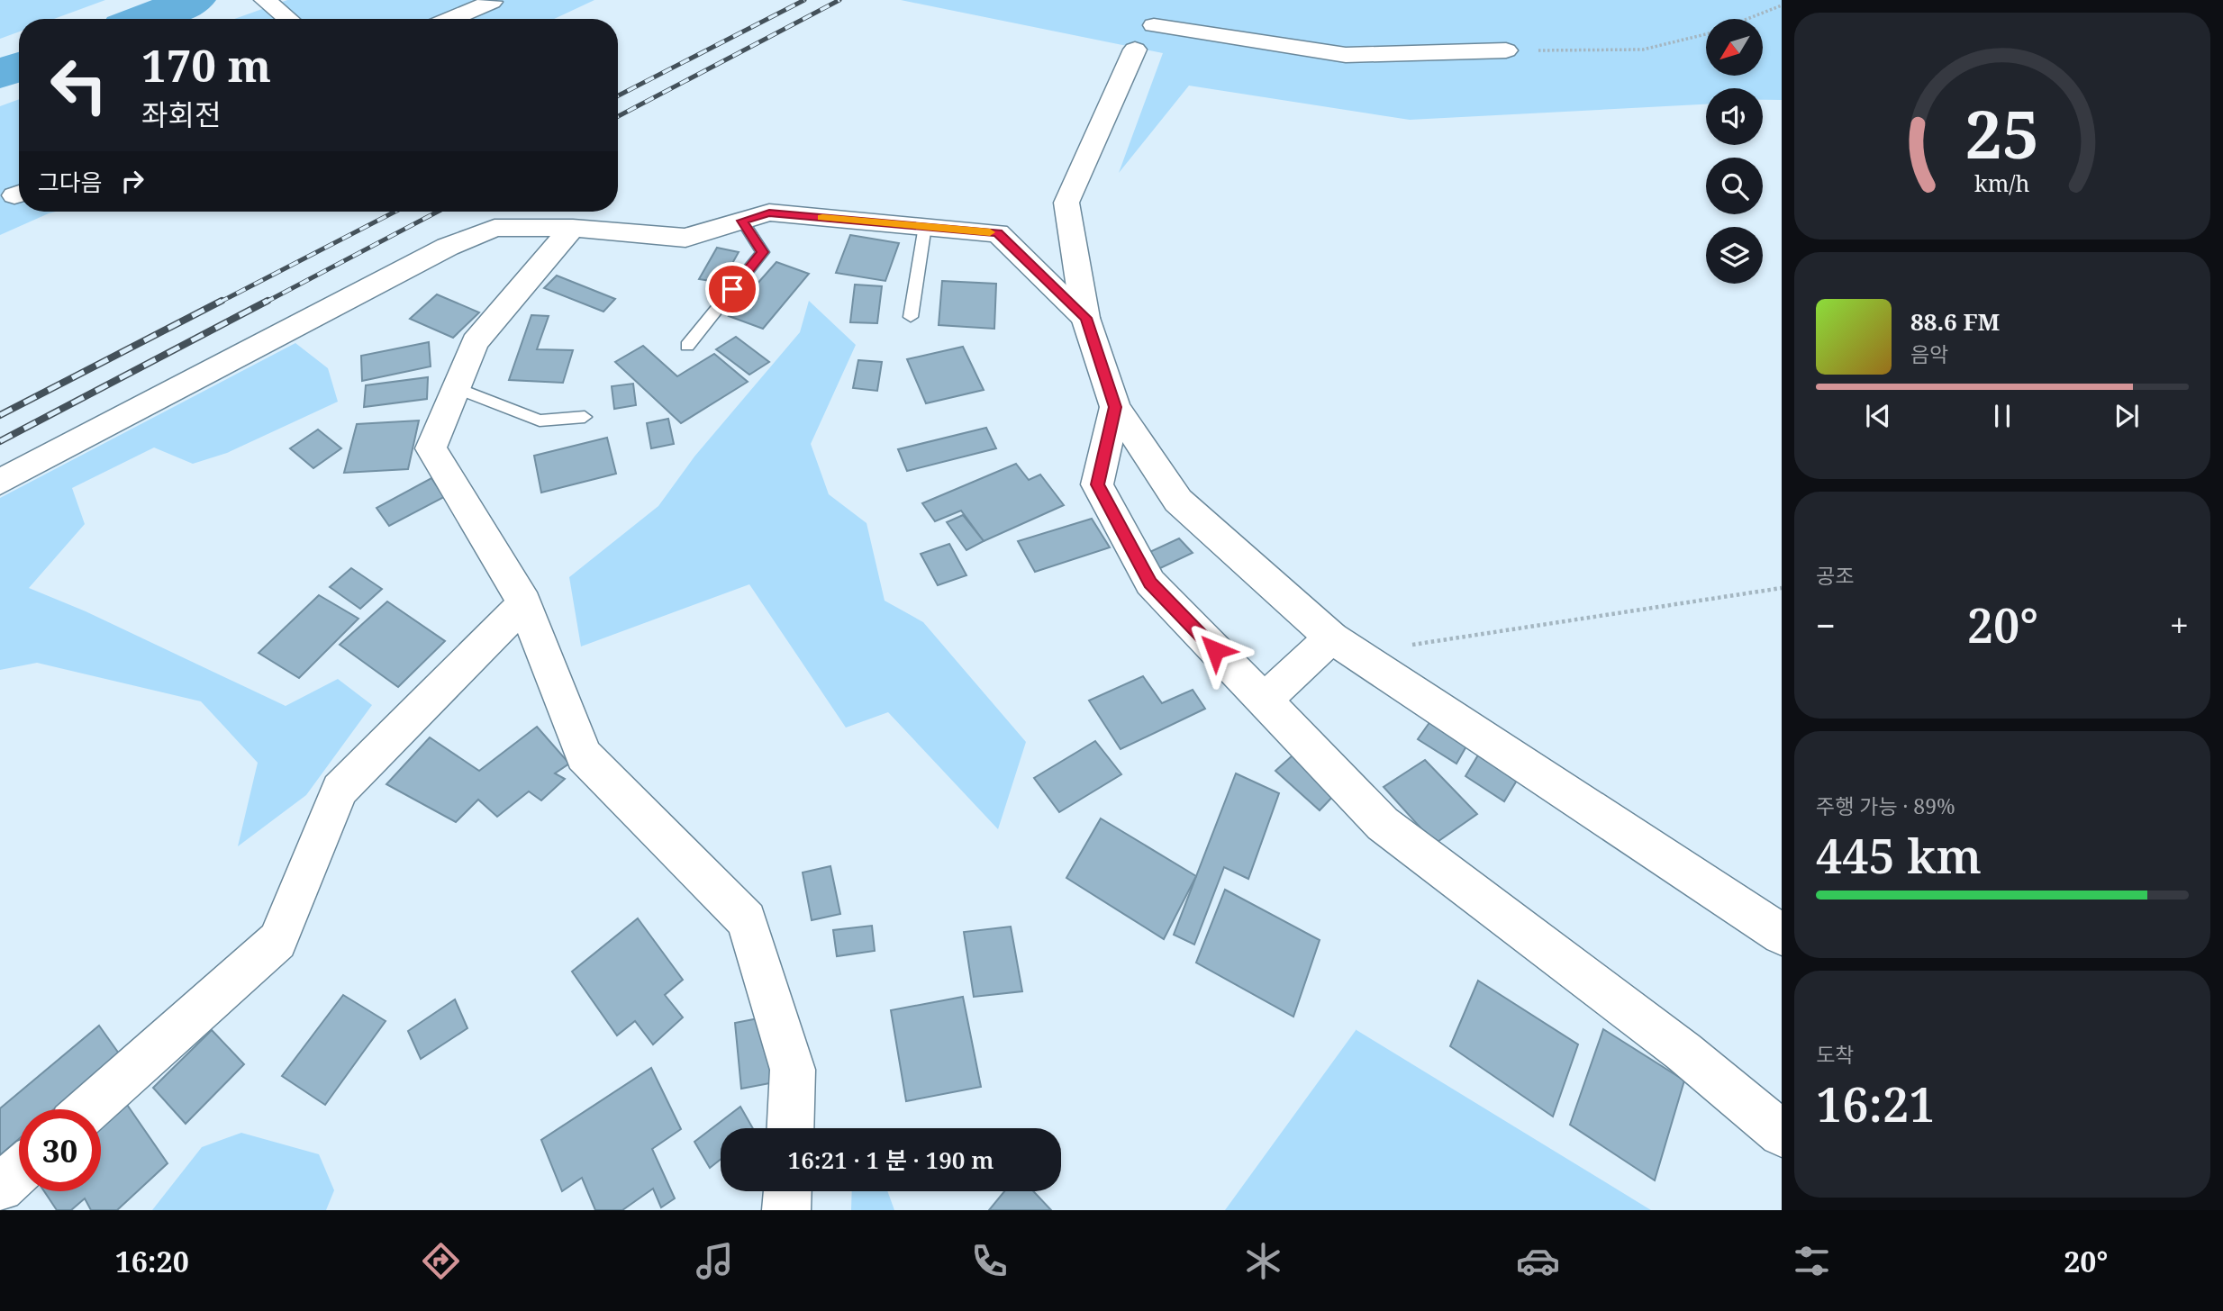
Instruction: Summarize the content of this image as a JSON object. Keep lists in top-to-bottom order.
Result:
{
  "north": "bottom left",
  "page": {
    "turn": ["170 m", "좌회전"],
    "then": "그다음",
    "song": ["88.6 FM", "음악"],
    "tile": [
      "공조",
      ["주행 가능 · 89%", "445 km"],
      ["도착", "16:21"]
    ],
    "heat": ["−", "20°", "+"],
    "limit": "30",
    "trip": "16:21 · 1 분 · 190 m",
    "tabs": ["16:20", "20°"],
    "gauge": ["25", "km/h"]
  }
}
